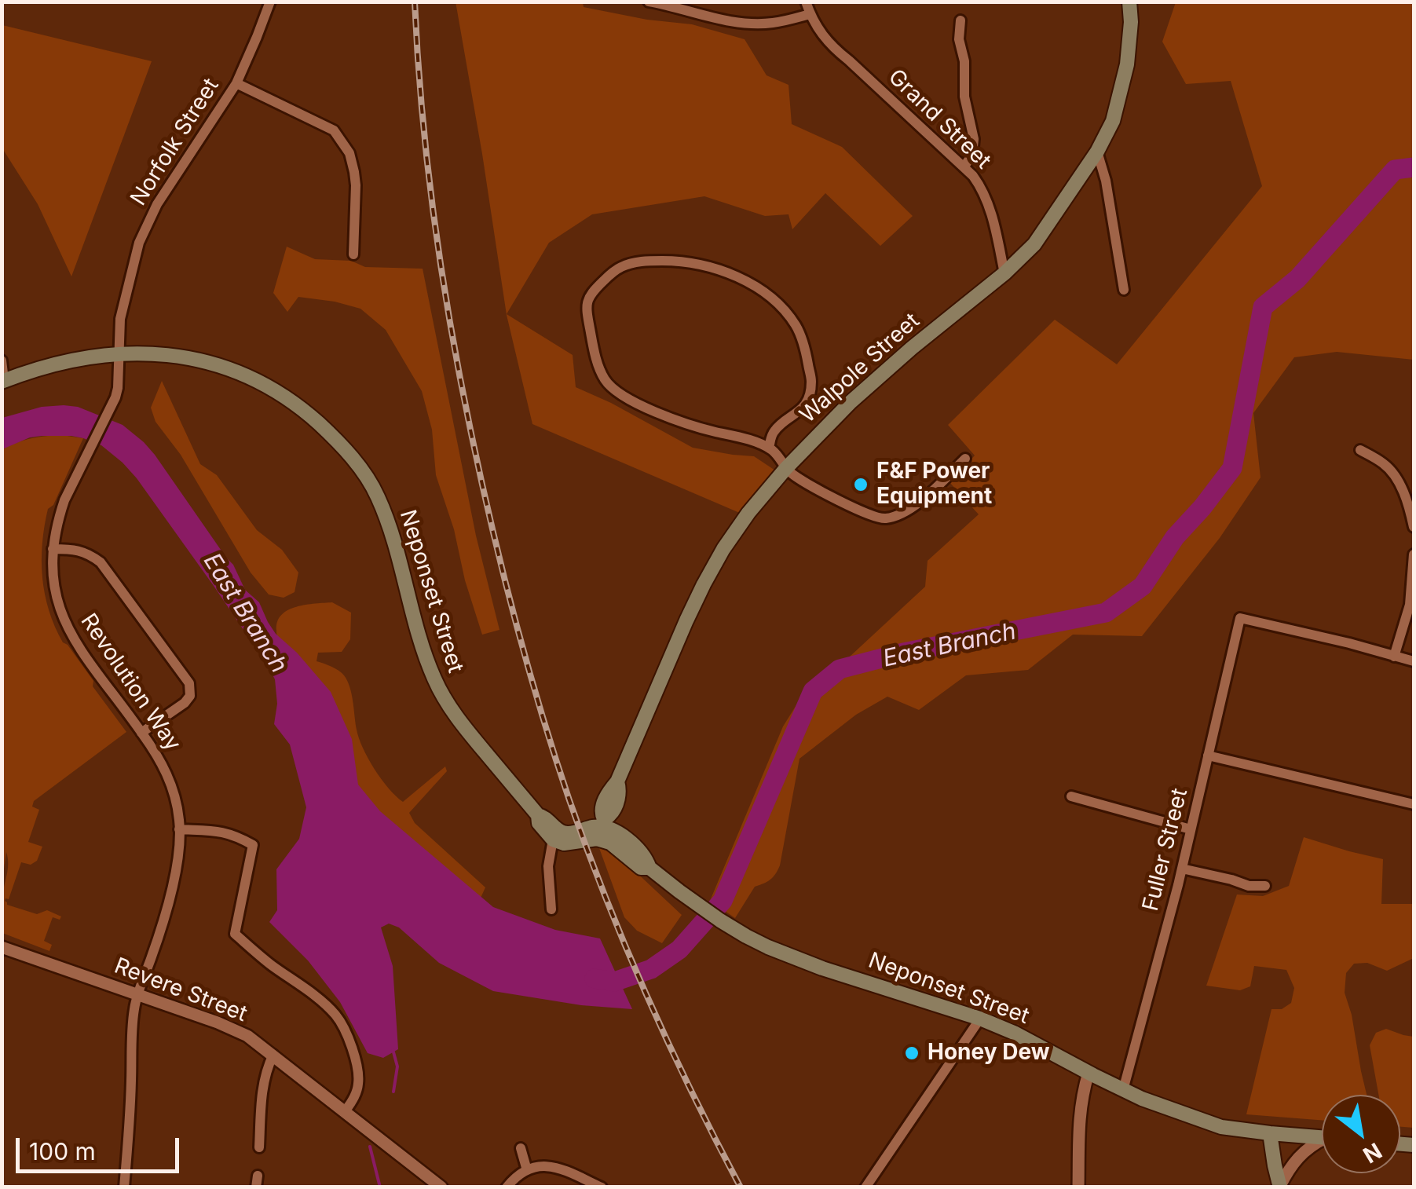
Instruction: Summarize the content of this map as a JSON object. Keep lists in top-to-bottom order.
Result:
{
  "streets": {
    "main road": ["Walpole Street", "Neponset Street"],
    "street": [
      "Grand Street",
      "Norfolk Street",
      "Revolution Way",
      "Fuller Street",
      "Revere Street"
    ]
  },
  "crossings": [
    ["Grand Street", "Walpole Street"],
    ["Norfolk Street", "Neponset Street"],
    ["Norfolk Street", "Revolution Way"],
    ["Walpole Street", "Neponset Street"],
    ["Neponset Street", "Revolution Way"],
    ["Neponset Street", "Fuller Street"],
    ["Revolution Way", "Revere Street"]
  ],
  "water": ["East Branch"],
  "places": ["F&F Power Equipment", "Honey Dew"],
  "scale_bar": "100 m",
  "north": "bottom right"
}
